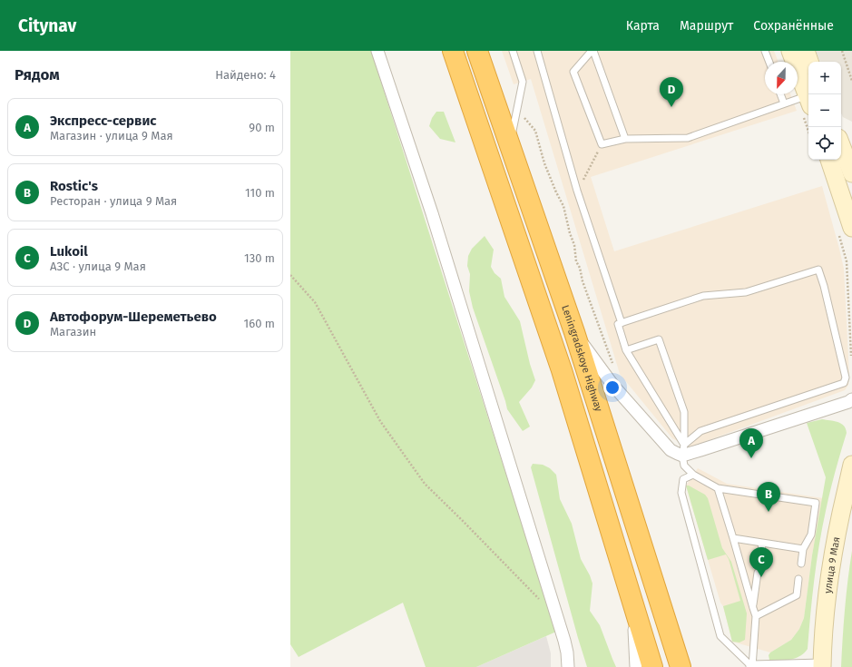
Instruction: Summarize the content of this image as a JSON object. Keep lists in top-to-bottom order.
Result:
{
  "streets": {
    "highway": ["Leningradskoye Highway"],
    "main road": ["улица 9 Мая"]
  },
  "north": "bottom",
  "page": {
    "header": "Citynav",
    "nav": ["Карта", "Маршрут", "Сохранённые"],
    "heading": ["Рядом", "Найдено: 4"],
    "map_buttons": ["+", "−"],
    "pins": [
      "D",
      "A",
      "B",
      "C"
    ],
    "list": [
      {
        "mark": "A",
        "name": "Экспресс-сервис",
        "note": "Магазин · улица 9 Мая",
        "value": "90 m"
      },
      {
        "mark": "B",
        "name": "Rostic's",
        "note": "Ресторан · улица 9 Мая",
        "value": "110 m"
      },
      {
        "mark": "C",
        "name": "Lukoil",
        "note": "АЗС · улица 9 Мая",
        "value": "130 m"
      },
      {
        "mark": "D",
        "name": "Автофорум-Шереметьево",
        "note": "Магазин",
        "value": "160 m"
      }
    ]
  }
}
